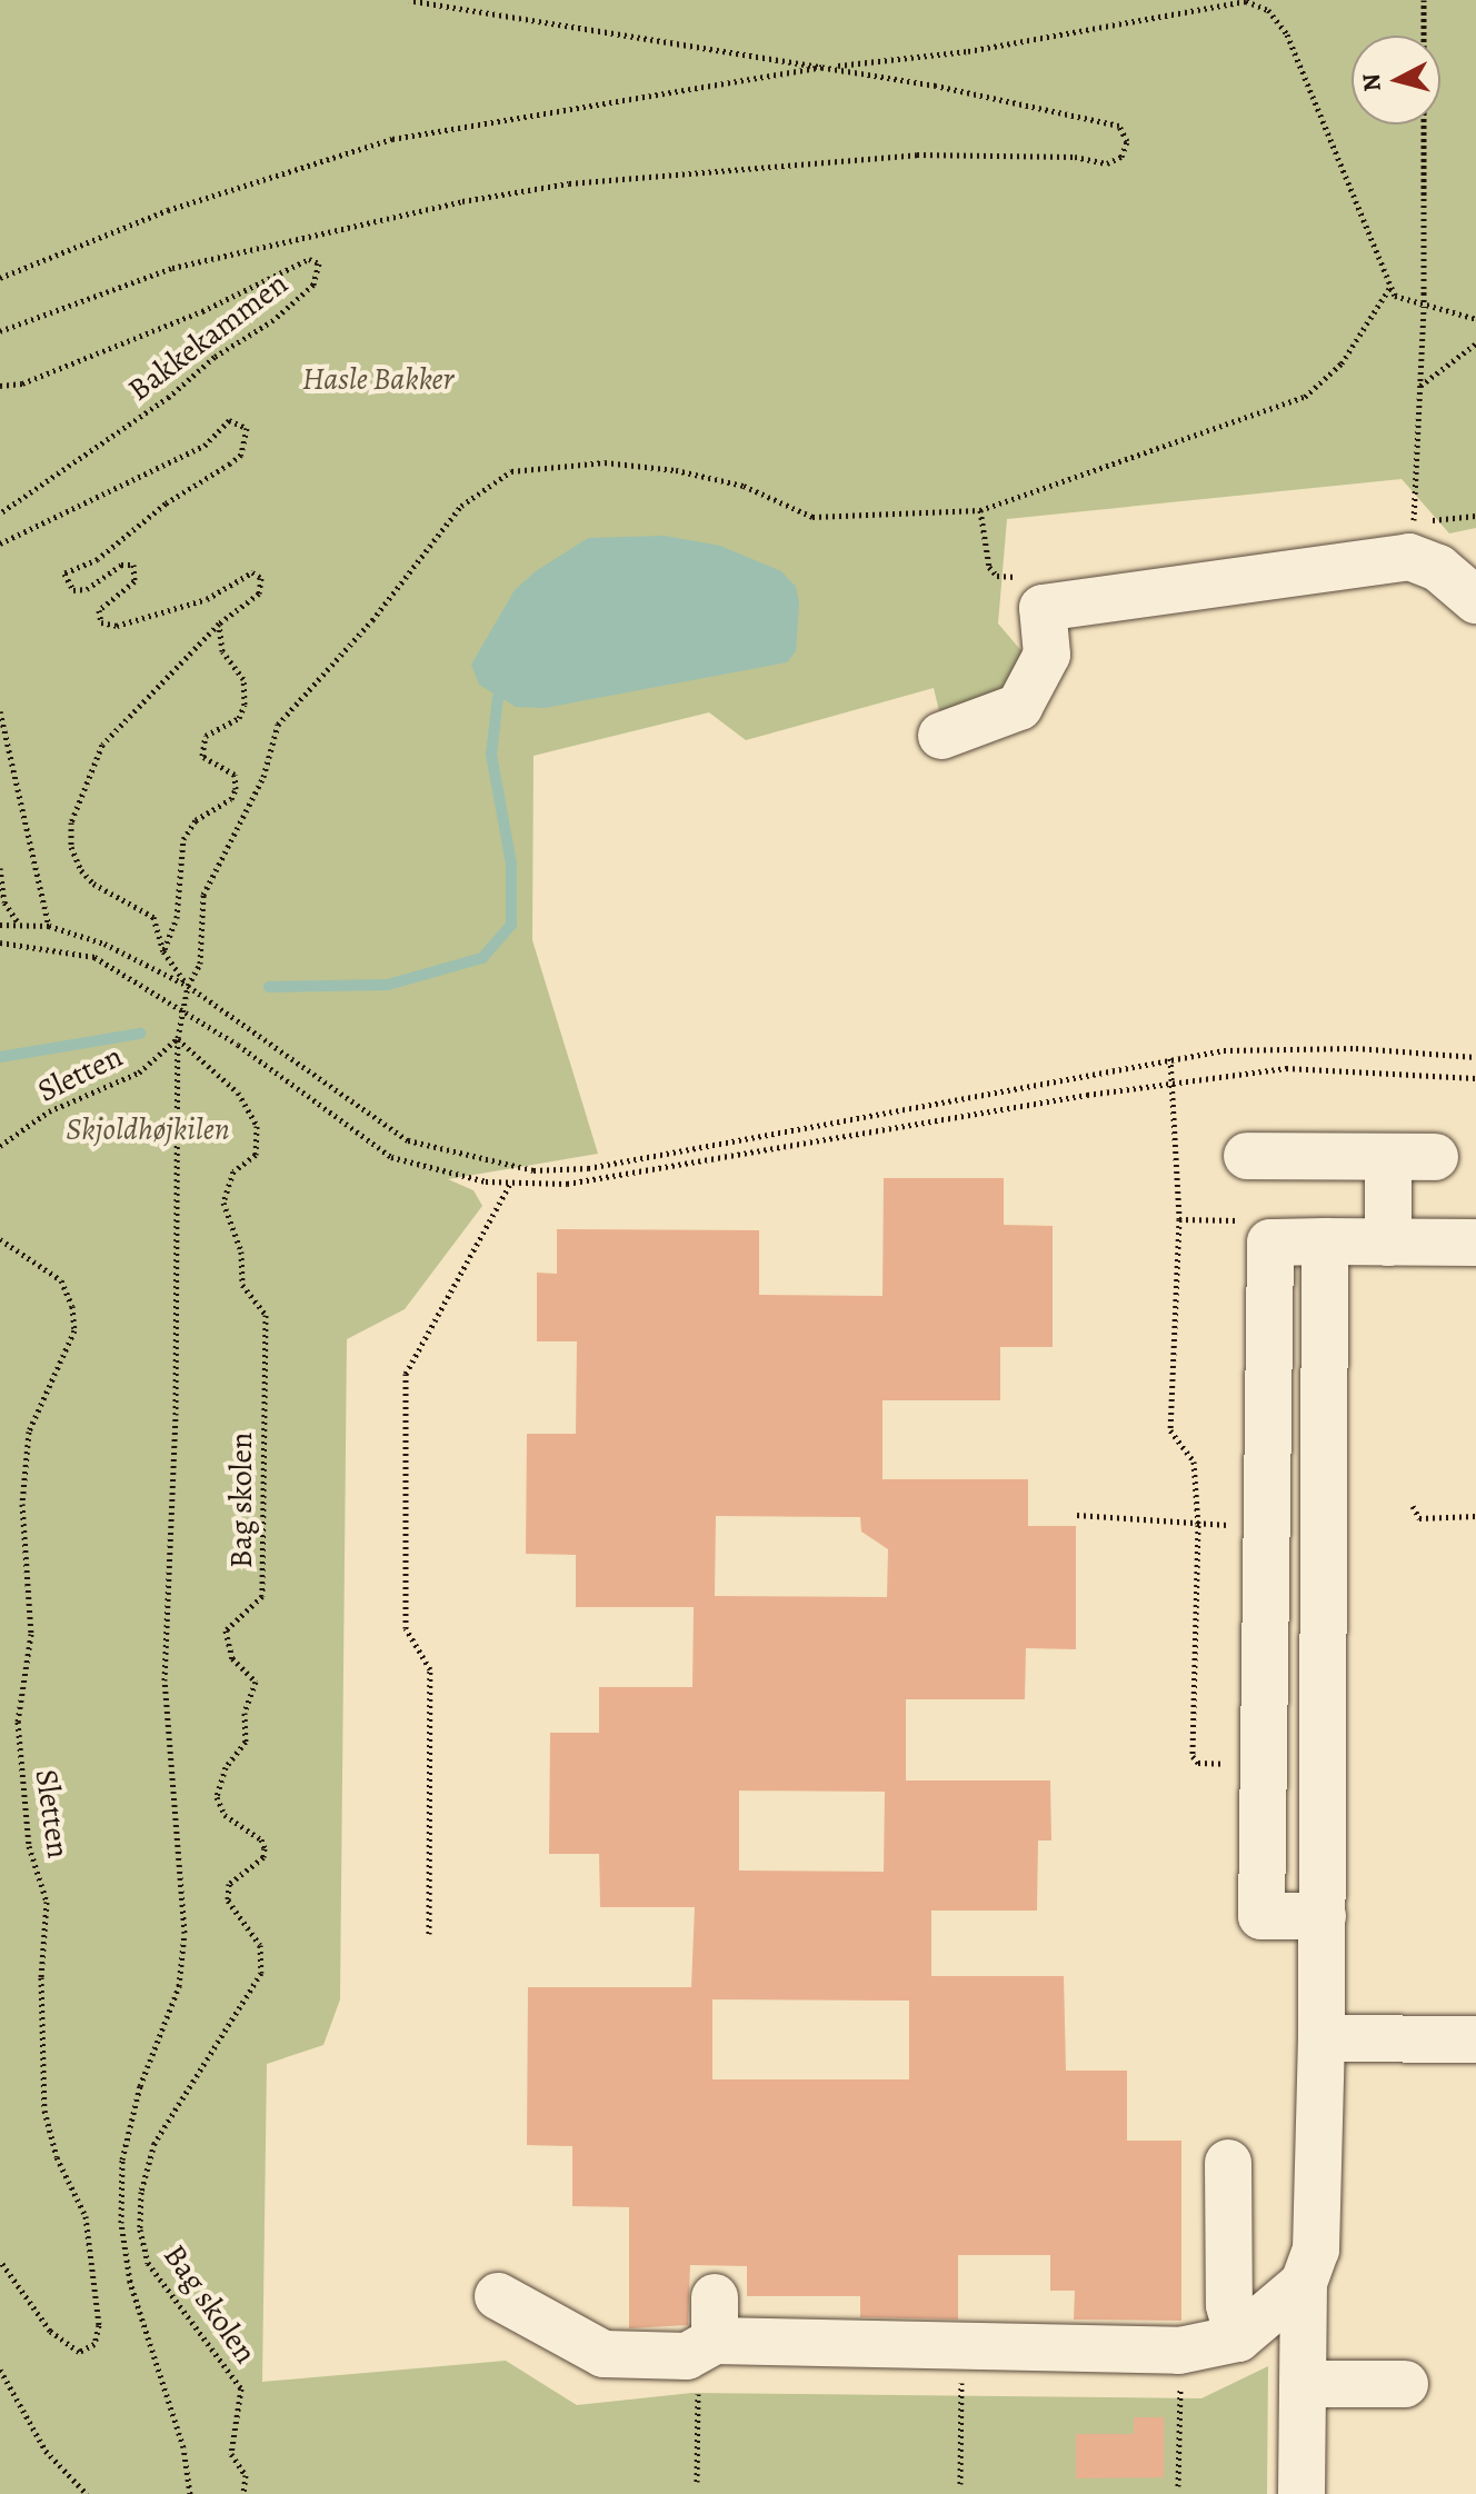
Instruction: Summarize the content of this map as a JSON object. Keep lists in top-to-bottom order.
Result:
{
  "streets": {
    "path": ["Bakkekammen", "Sletten", "Bag skolen"]
  },
  "crossings": [
    ["Sletten", "Bag skolen"]
  ],
  "parks": ["Hasle Bakker", "Skjoldhøjkilen"],
  "north": "left"
}
